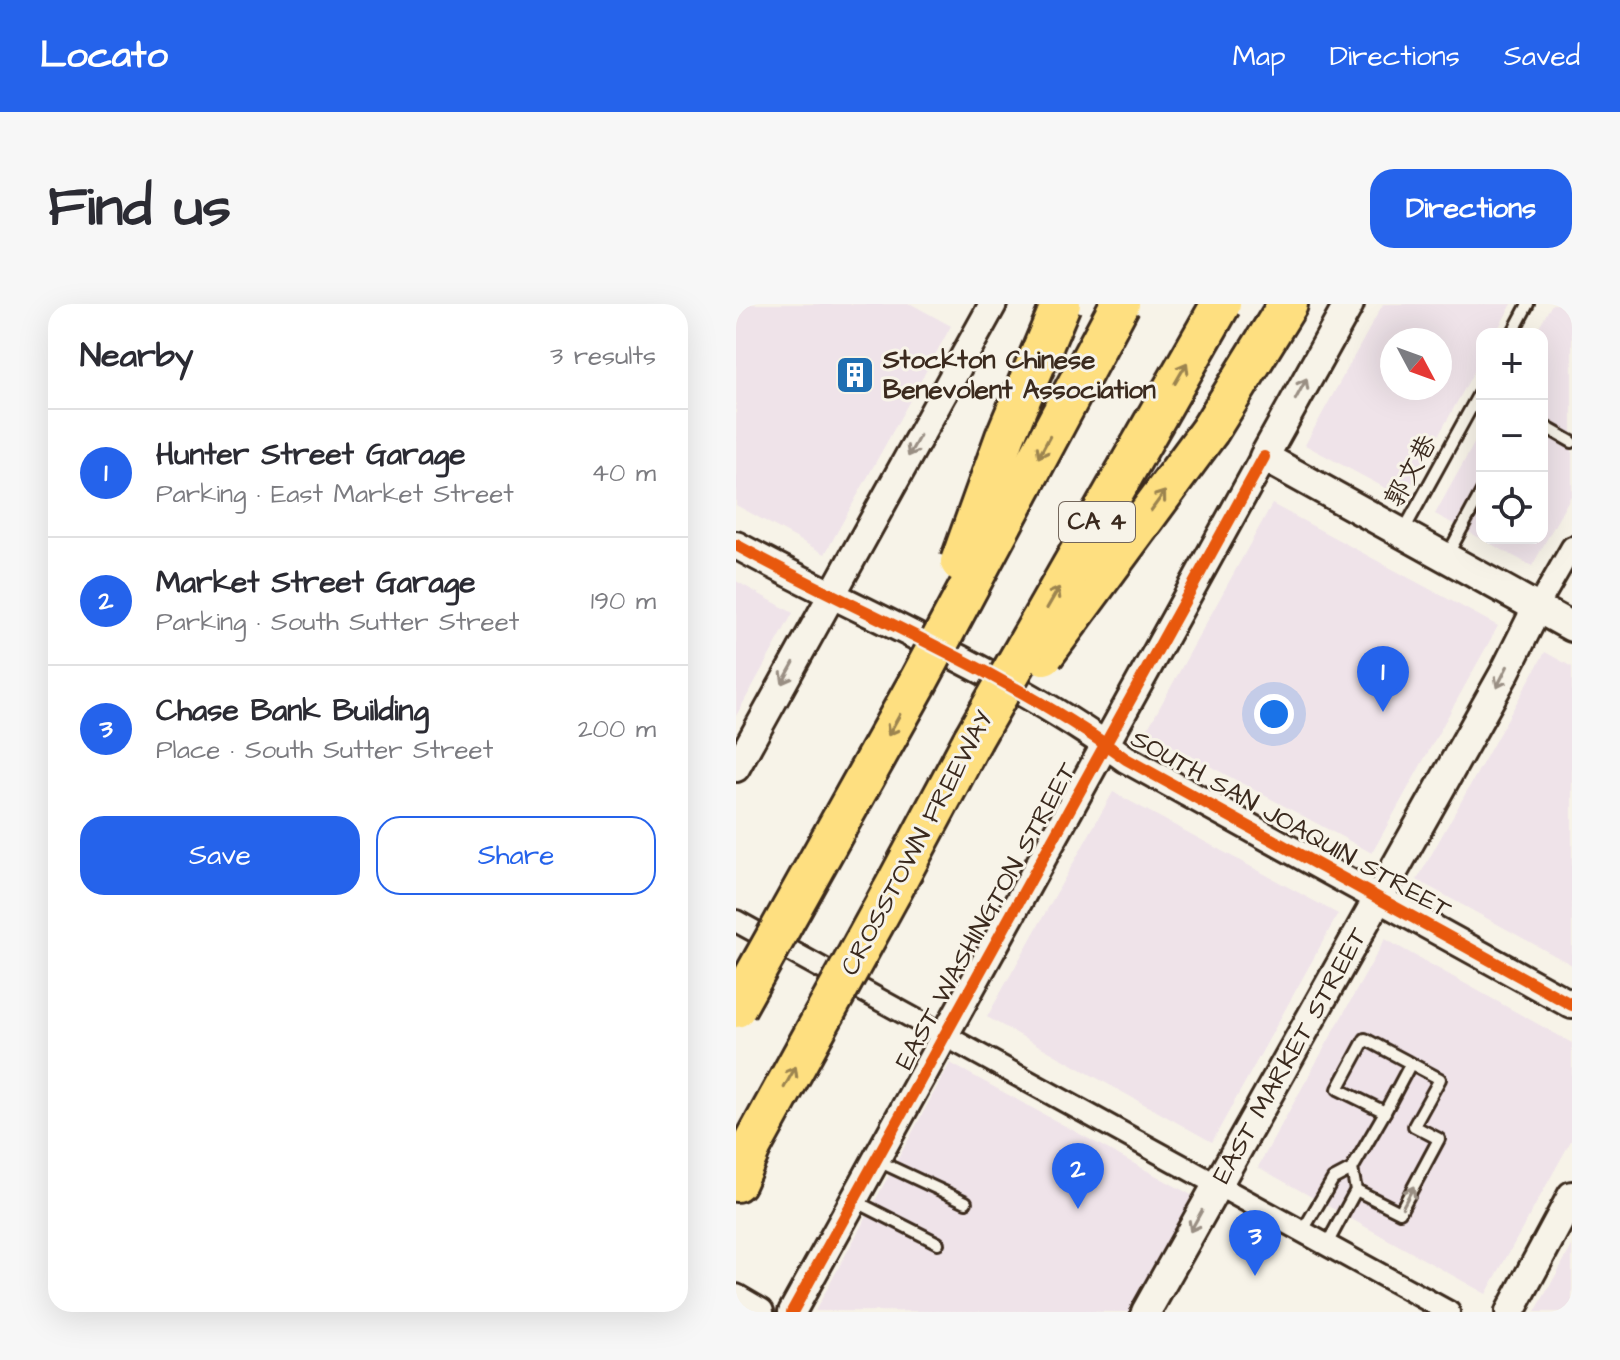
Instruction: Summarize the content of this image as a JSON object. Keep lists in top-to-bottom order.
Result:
{
  "streets": {
    "highway": ["CA 4", "CROSSTOWN FREEWAY"],
    "main road": ["EAST WASHINGTON STREET", "EAST MARKET STREET"],
    "street": ["SOUTH SAN JOAQUIN STREET"],
    "lane": ["郭文巷"]
  },
  "crossings": [
    ["SOUTH SAN JOAQUIN STREET", "EAST WASHINGTON STREET"],
    ["SOUTH SAN JOAQUIN STREET", "EAST MARKET STREET"]
  ],
  "one_way": ["EAST MARKET STREET"],
  "places": {
    "building": ["Stockton Chinese Benevolent Association"]
  },
  "north": "bottom right",
  "page": {
    "header": "Locato",
    "nav": ["Map", "Directions", "Saved"],
    "title": "Find us",
    "buttons": [
      "Directions",
      ["Save", "Share"]
    ],
    "heading": ["Nearby", "3 results"],
    "map_buttons": ["+", "−"],
    "list": [
      {
        "mark": "1",
        "name": "Hunter Street Garage",
        "note": "Parking · East Market Street",
        "value": "40 m"
      },
      {
        "mark": "2",
        "name": "Market Street Garage",
        "note": "Parking · South Sutter Street",
        "value": "190 m"
      },
      {
        "mark": "3",
        "name": "Chase Bank Building",
        "note": "Place · South Sutter Street",
        "value": "200 m"
      }
    ],
    "pins": ["1", "2", "3"]
  }
}
